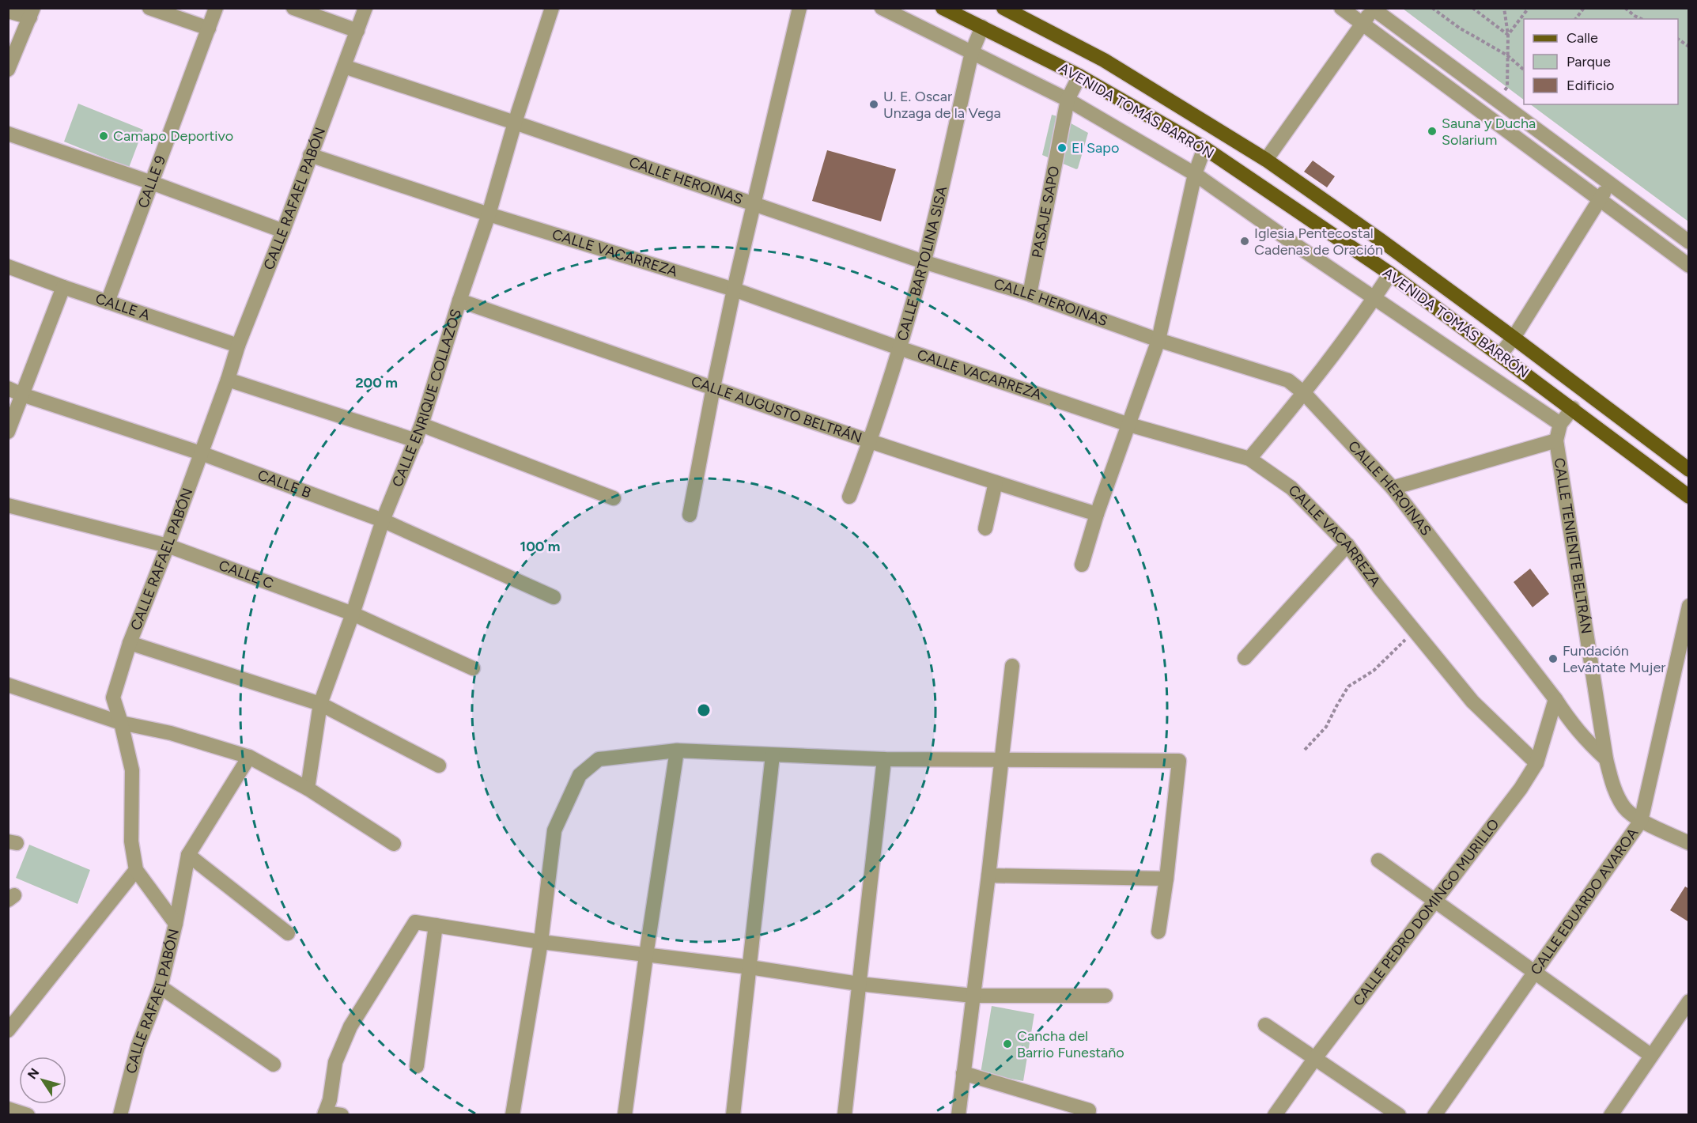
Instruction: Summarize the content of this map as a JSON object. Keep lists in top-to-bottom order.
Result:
{
  "streets": {
    "main road": ["AVENIDA TOMÁS BARRÓN"],
    "street": [
      "CALLE HEROINAS",
      "CALLE 9",
      "CALLE RAFAEL PABÓN",
      "PASAJE SAPO",
      "CALLE VACARREZA",
      "CALLE BARTOLINA SISA",
      "CALLE A",
      "CALLE ENRIQUE COLLAZOS",
      "CALLE AUGUSTO BELTRÁN",
      "CALLE B",
      "CALLE TENIENTE BELTRÁN",
      "CALLE C",
      "CALLE EDUARDO AVAROA",
      "CALLE PEDRO DOMINGO MURILLO"
    ]
  },
  "crossings": [
    ["AVENIDA TOMÁS BARRÓN", "PASAJE SAPO"],
    ["AVENIDA TOMÁS BARRÓN", "CALLE BARTOLINA SISA"],
    ["AVENIDA TOMÁS BARRÓN", "CALLE TENIENTE BELTRÁN"],
    ["CALLE HEROINAS", "CALLE RAFAEL PABÓN"],
    ["CALLE HEROINAS", "PASAJE SAPO"],
    ["CALLE HEROINAS", "CALLE BARTOLINA SISA"],
    ["CALLE HEROINAS", "CALLE ENRIQUE COLLAZOS"],
    ["CALLE HEROINAS", "CALLE TENIENTE BELTRÁN"],
    ["CALLE HEROINAS", "CALLE PEDRO DOMINGO MURILLO"],
    ["CALLE 9", "CALLE A"],
    ["CALLE RAFAEL PABÓN", "CALLE VACARREZA"],
    ["CALLE RAFAEL PABÓN", "CALLE A"],
    ["CALLE RAFAEL PABÓN", "CALLE B"],
    ["CALLE RAFAEL PABÓN", "CALLE C"],
    ["CALLE VACARREZA", "CALLE BARTOLINA SISA"],
    ["CALLE VACARREZA", "CALLE ENRIQUE COLLAZOS"],
    ["CALLE VACARREZA", "CALLE PEDRO DOMINGO MURILLO"],
    ["CALLE BARTOLINA SISA", "CALLE AUGUSTO BELTRÁN"],
    ["CALLE ENRIQUE COLLAZOS", "CALLE AUGUSTO BELTRÁN"],
    ["CALLE ENRIQUE COLLAZOS", "CALLE B"],
    ["CALLE ENRIQUE COLLAZOS", "CALLE C"],
    ["CALLE TENIENTE BELTRÁN", "CALLE EDUARDO AVAROA"]
  ],
  "places": [
    "U. E. Oscar Unzaga de la Vega",
    "Sauna y Ducha Solarium",
    "Camapo Deportivo",
    "El Sapo",
    "Iglesia Pentecostal Cadenas de Oración",
    "Fundación Levántate Mujer",
    "Cancha del Barrio Funestaño"
  ],
  "legend": ["Calle", "Parque", "Edificio"],
  "north": "top left",
  "rings": ["200 m", "100 m"]
}
